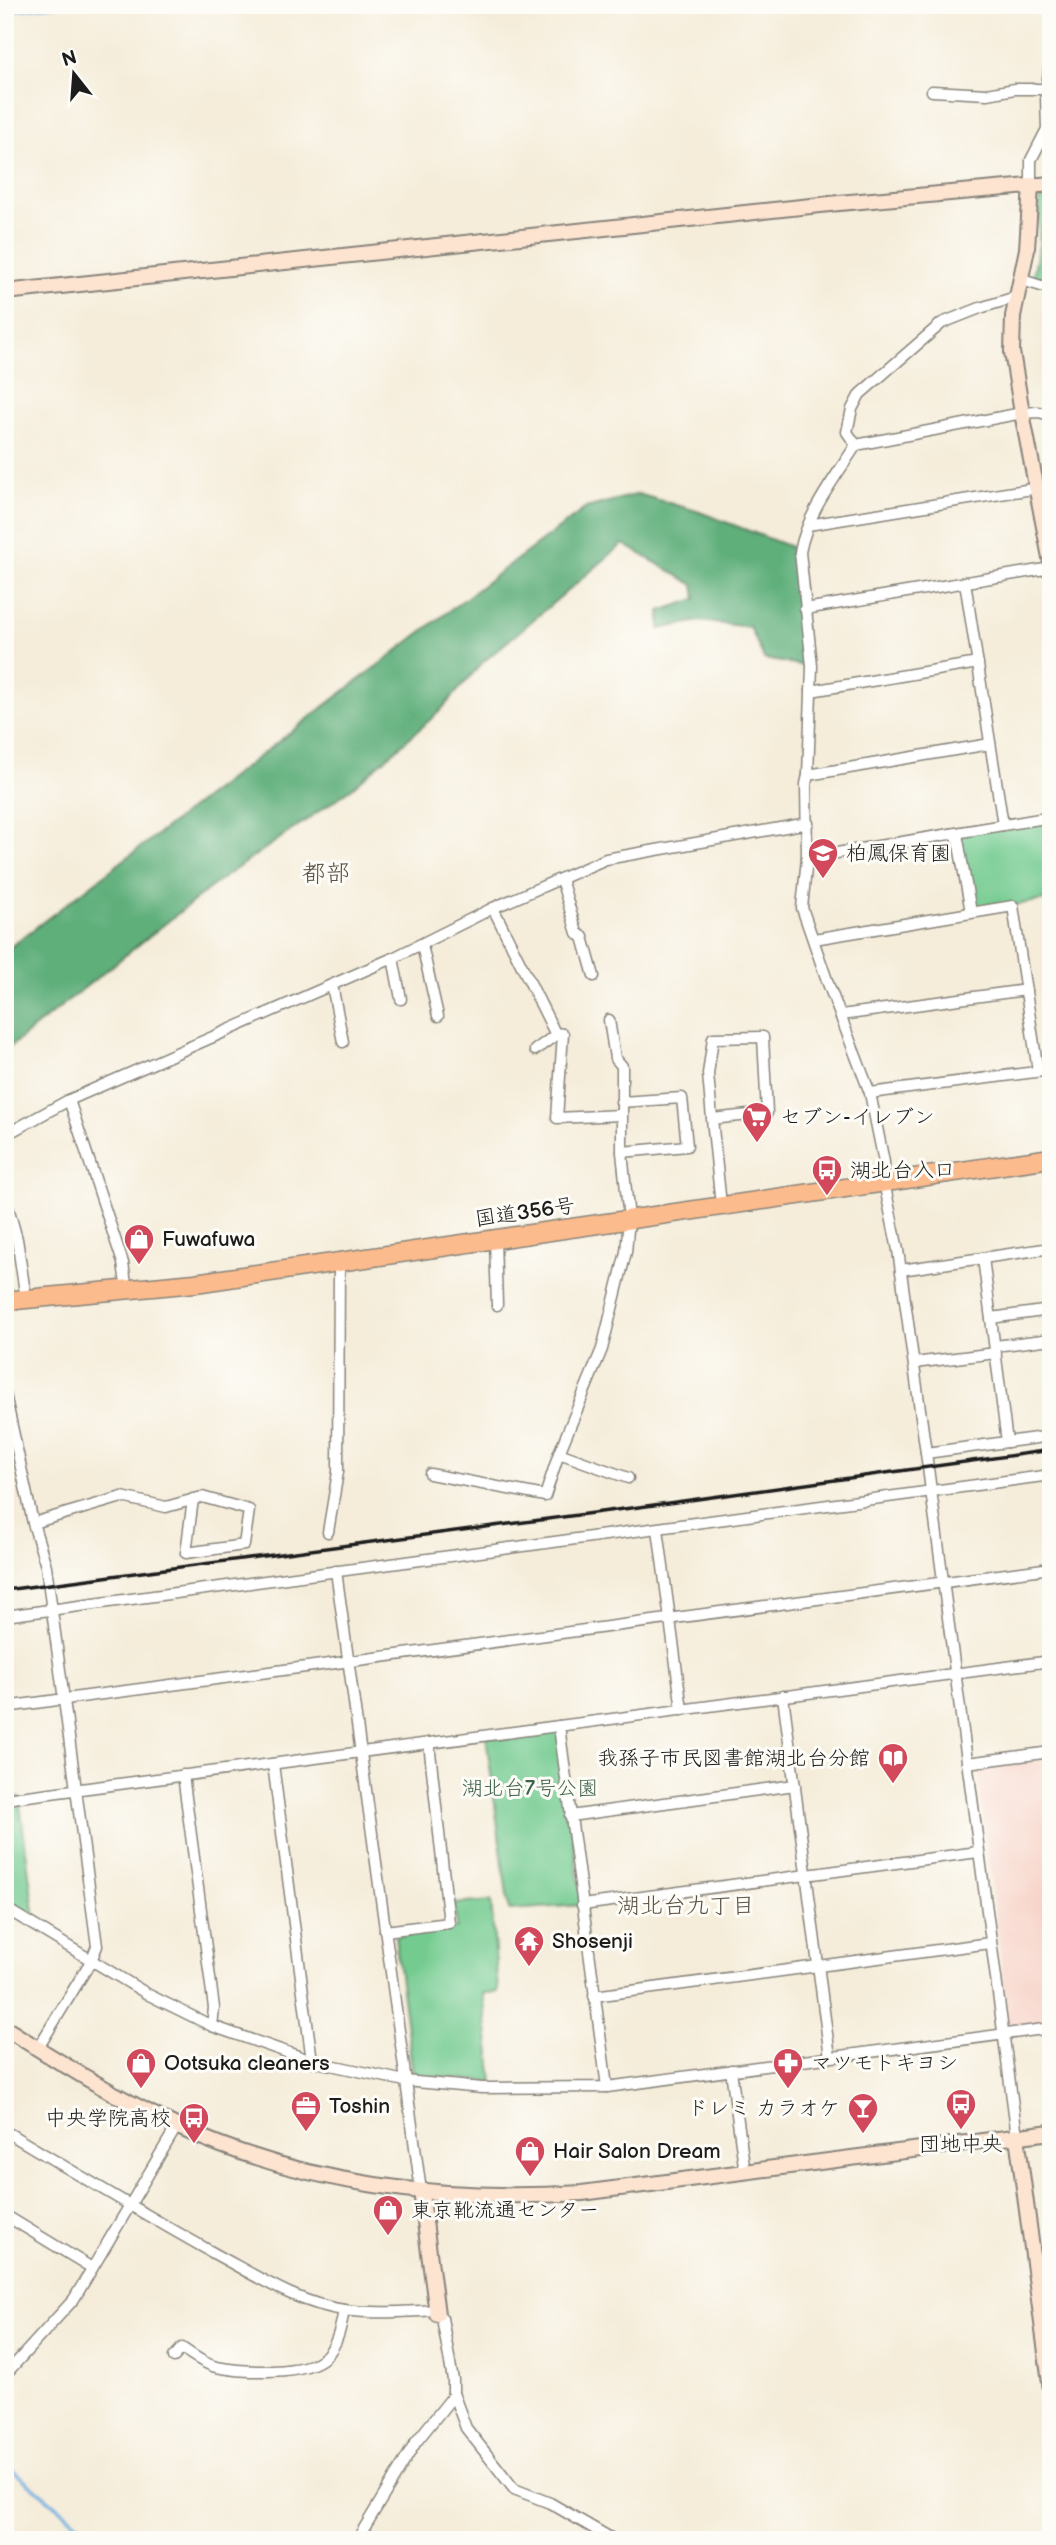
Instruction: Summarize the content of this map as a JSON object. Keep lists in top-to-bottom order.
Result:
{
  "streets": {
    "highway": ["国道356号"]
  },
  "districts": ["都部", "湖北台九丁目"],
  "parks": ["湖北台7号公園"],
  "places": {
    "school or university": ["柏鳳保育園"],
    "supermarket": ["セブン-イレブン"],
    "bus stop": ["湖北台入口", "団地中央", "中央学院高校"],
    "shop": [
      "Fuwafuwa",
      "Ootsuka cleaners",
      "Hair Salon Dream",
      "東京靴流通センター"
    ],
    "library": ["我孫子市民図書館湖北台分館"],
    "temple": ["Shosenji"],
    "pharmacy": ["マツモトキヨシ"],
    "office": ["Toshin"],
    "bar": ["ドレミ カラオケ"]
  },
  "north": "top"
}
